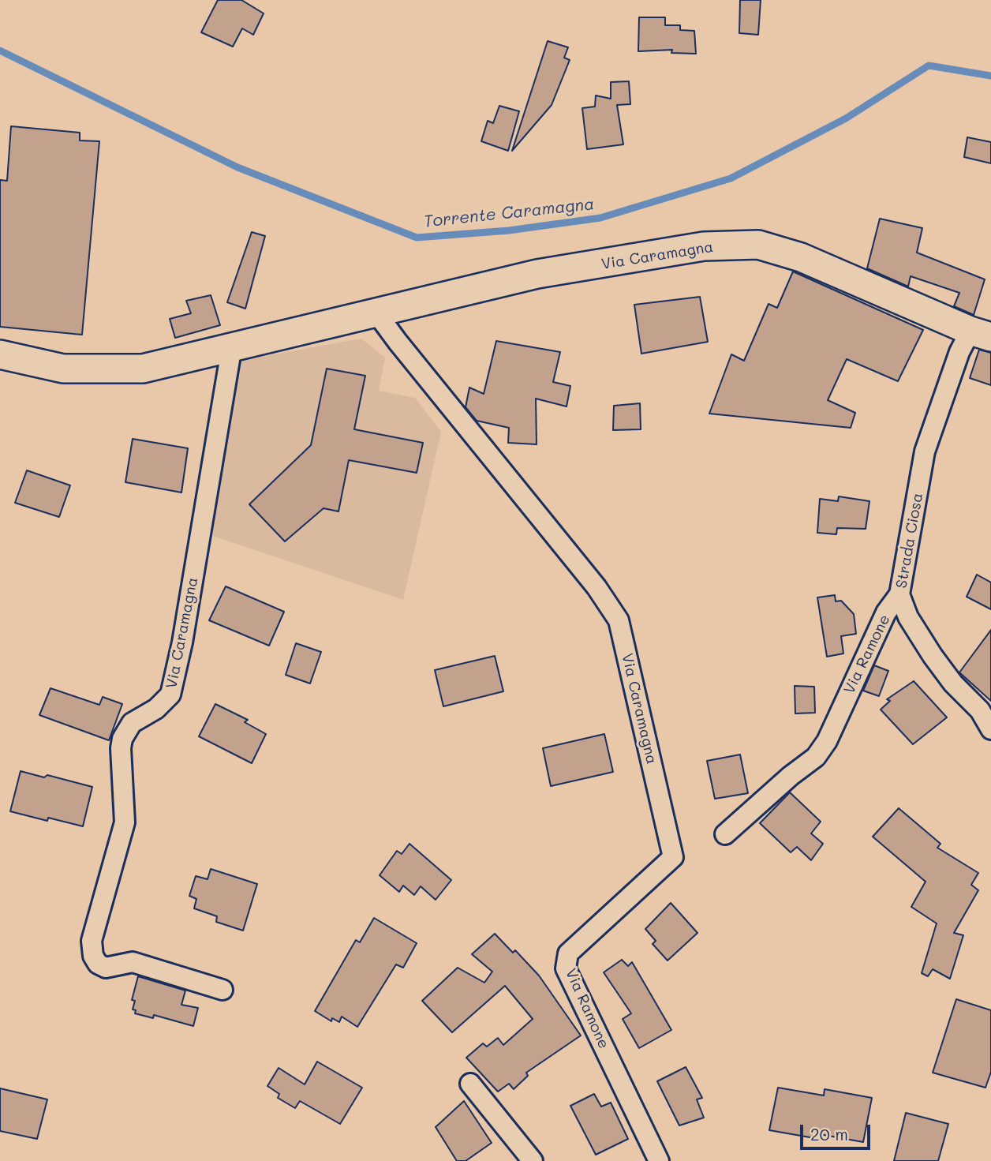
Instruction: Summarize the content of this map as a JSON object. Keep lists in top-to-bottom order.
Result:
{
  "streets": {
    "street": ["Via Caramagna", "Strada Ciosa", "Via Ramone"]
  },
  "crossings": [
    ["Via Caramagna", "Strada Ciosa"],
    ["Via Caramagna", "Via Ramone"],
    ["Strada Ciosa", "Via Ramone"]
  ],
  "water": ["Torrente Caramagna"],
  "scale_bar": "20 m"
}
